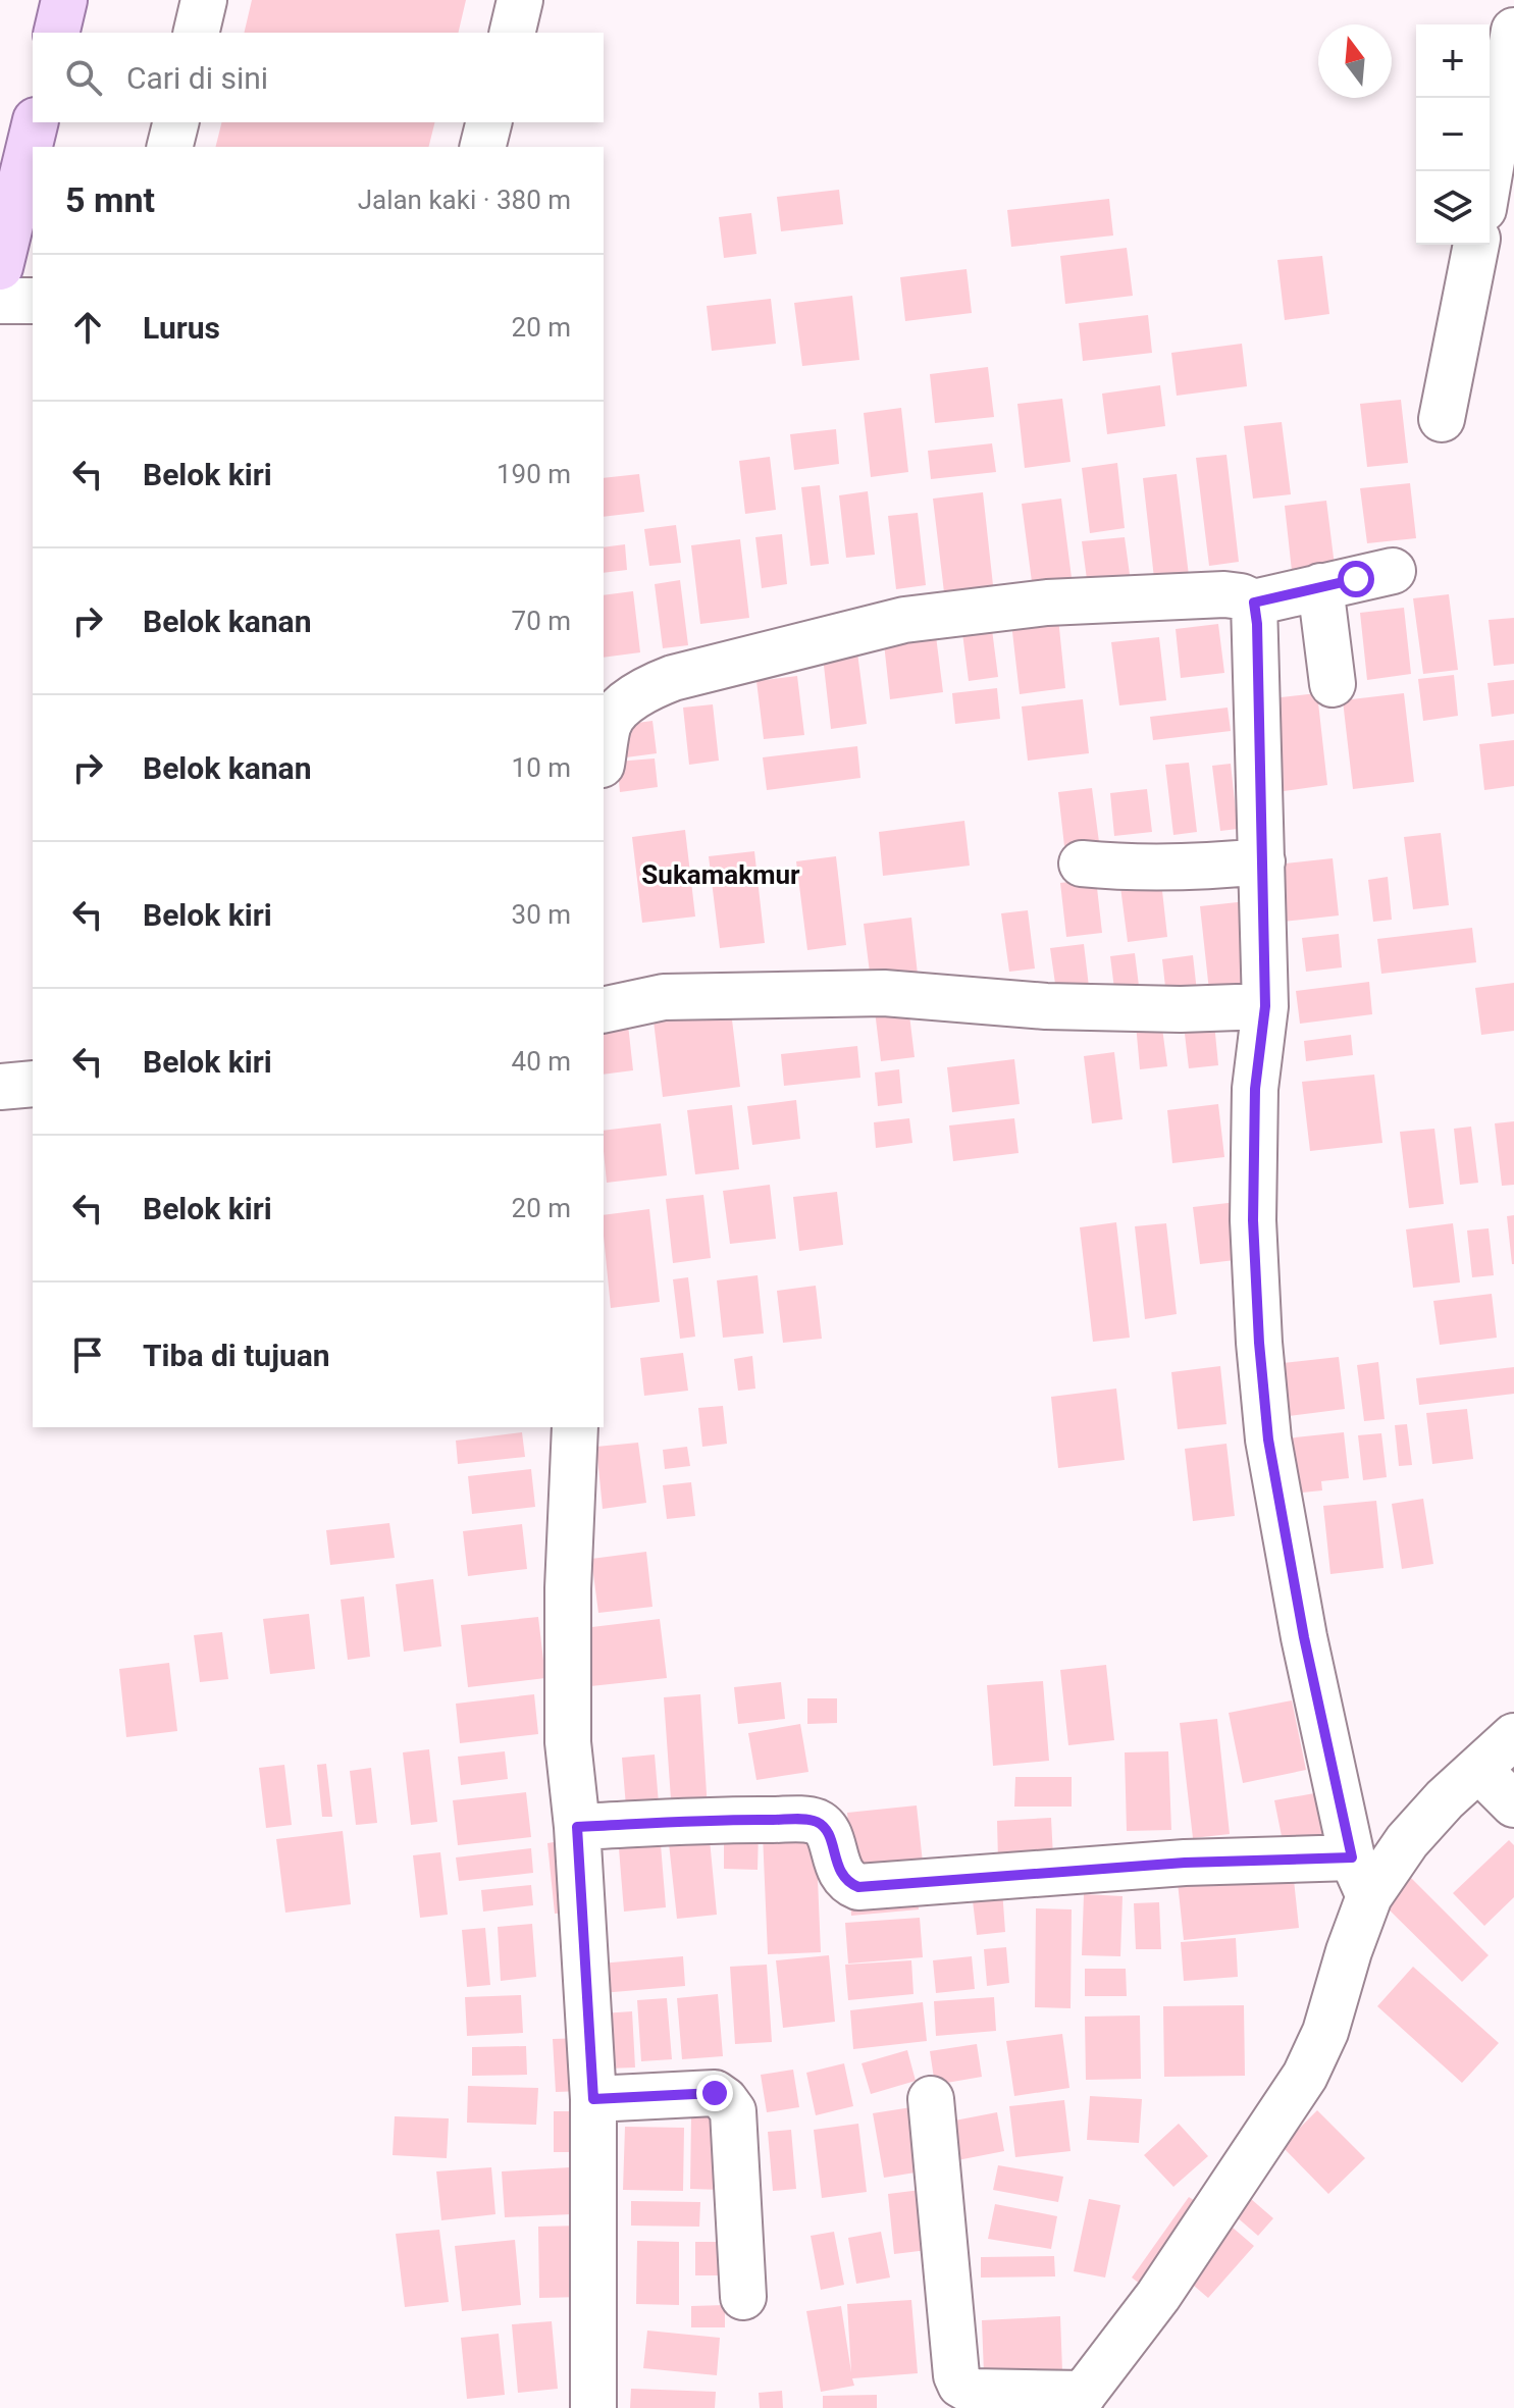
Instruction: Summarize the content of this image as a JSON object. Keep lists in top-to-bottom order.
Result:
{
  "districts": ["Sukamakmur"],
  "north": "top",
  "page": {
    "map_buttons": ["+", "−"],
    "search": "Cari di sini",
    "heading": ["5 mnt", "Jalan kaki · 380 m"],
    "list": [
      ["Lurus", "20 m"],
      ["Belok kiri", "190 m"],
      ["Belok kanan", "70 m"],
      ["Belok kanan", "10 m"],
      ["Belok kiri", "30 m"],
      ["Belok kiri", "40 m"],
      ["Belok kiri", "20 m"],
      "Tiba di tujuan"
    ]
  }
}
